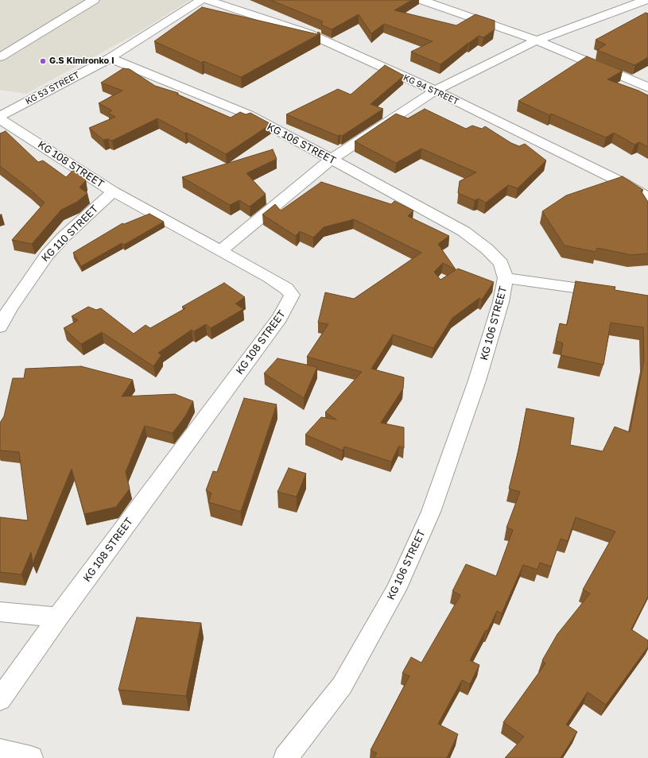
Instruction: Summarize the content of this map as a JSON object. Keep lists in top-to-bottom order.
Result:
{
  "streets": {
    "street": [
      "KG 53 STREET",
      "KG 94 STREET",
      "KG 106 STREET",
      "KG 108 STREET",
      "KG 110 STREET"
    ]
  },
  "crossings": [
    ["KG 53 STREET", "KG 106 STREET"],
    ["KG 108 STREET", "KG 110 STREET"]
  ],
  "places": ["G.S Kimironko I"]
}
